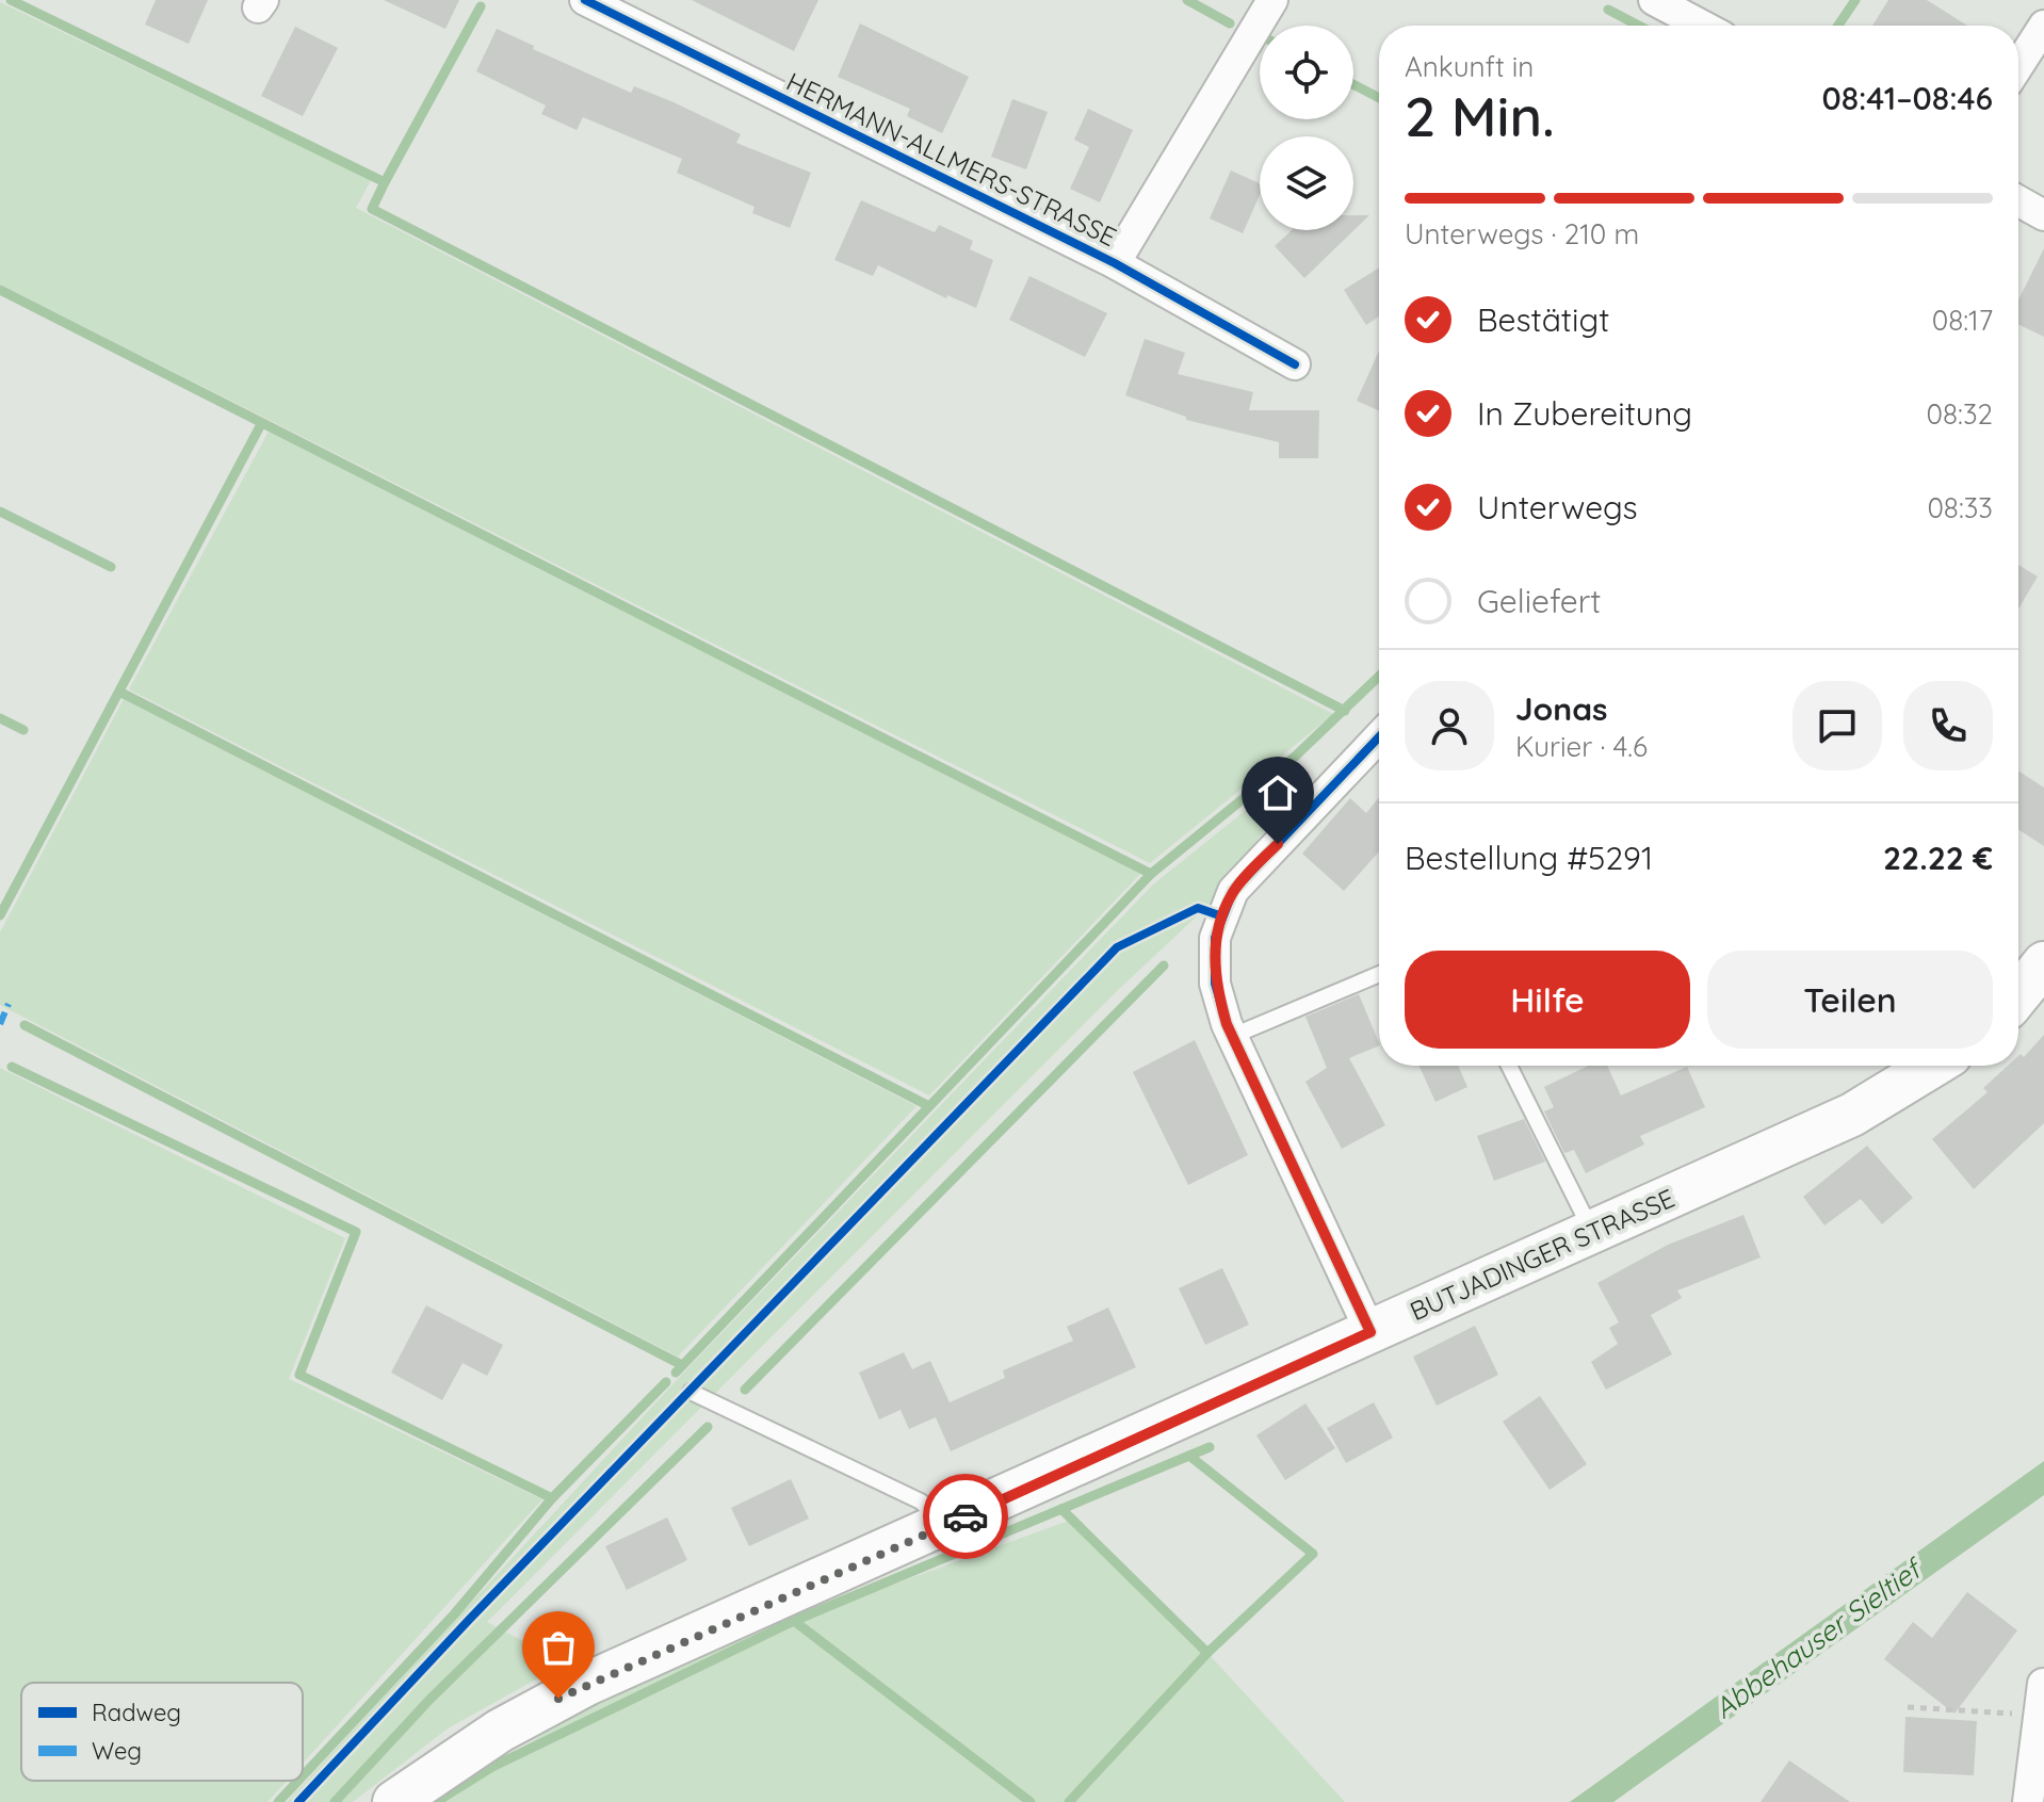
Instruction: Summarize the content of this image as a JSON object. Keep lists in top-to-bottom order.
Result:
{
  "streets": {
    "main road": ["BUTJADINGER STRASSE"],
    "street": ["HERMANN-ALLMERS-STRASSE"]
  },
  "water": ["Abbehauser Sieltief"],
  "legend": ["Radweg", "Weg"],
  "page": {
    "heading": ["2 Min.", "Ankunft in", "08:41–08:46"],
    "panel": [
      "Jonas",
      "Kurier · 4.6",
      "Bestellung #5291",
      "22.22 €"
    ],
    "bar": "Unterwegs · 210 m",
    "list": [
      ["Bestätigt", "08:17"],
      ["In Zubereitung", "08:32"],
      ["Unterwegs", "08:33"],
      "Geliefert"
    ],
    "buttons": ["Hilfe", "Teilen"]
  }
}
